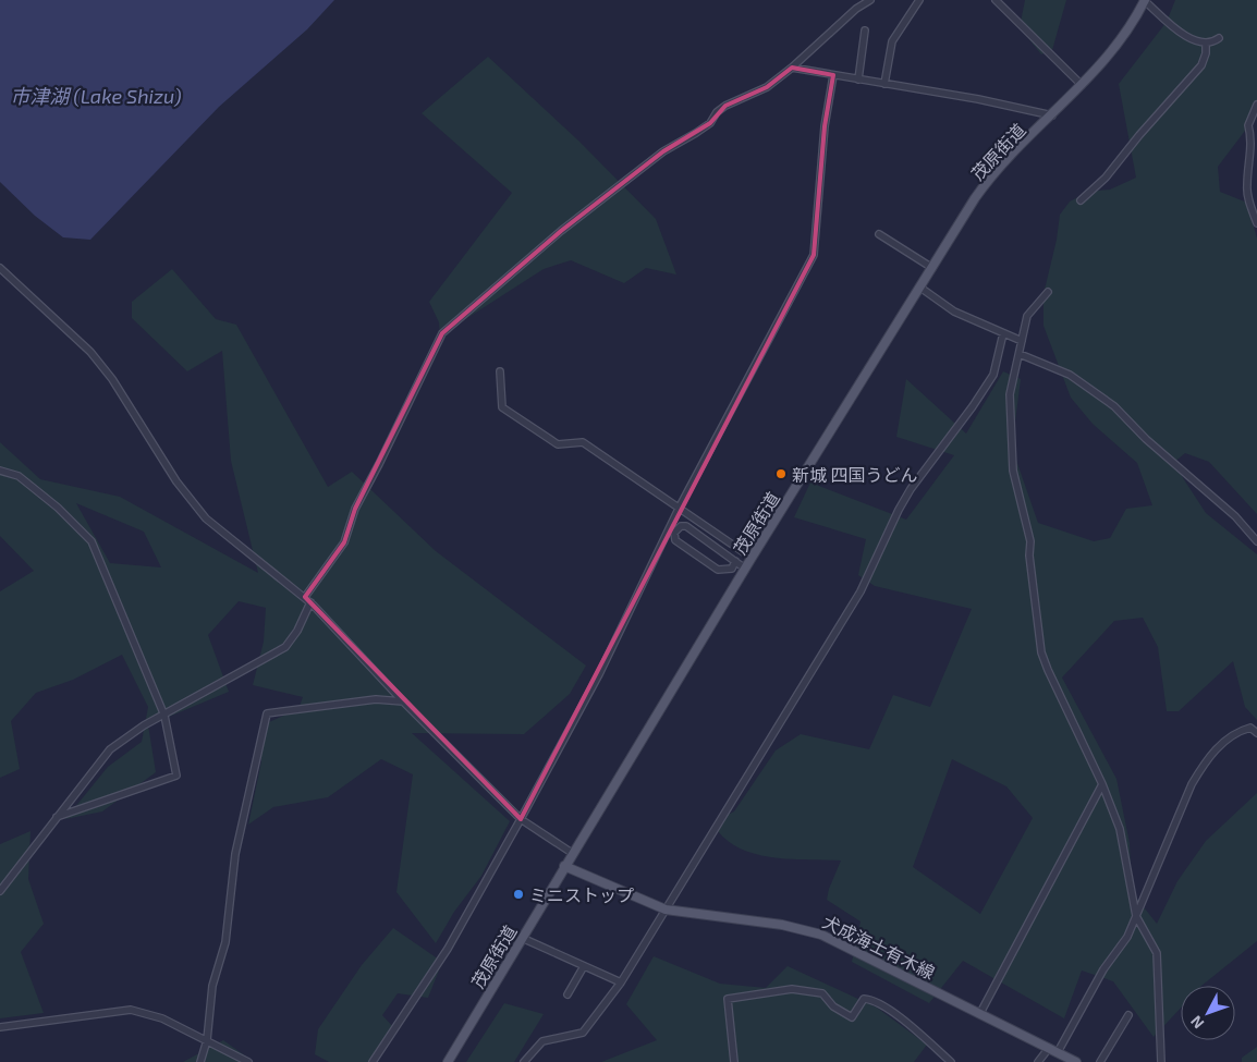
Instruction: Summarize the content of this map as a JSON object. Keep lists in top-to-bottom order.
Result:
{
  "streets": {
    "main road": ["茂原街道", "犬成海士有木線"]
  },
  "crossings": [
    ["茂原街道", "犬成海士有木線"]
  ],
  "water": ["市津湖 (Lake Shizu)"],
  "places": ["新城 四国うどん", "ミニストップ"],
  "north": "bottom left"
}
